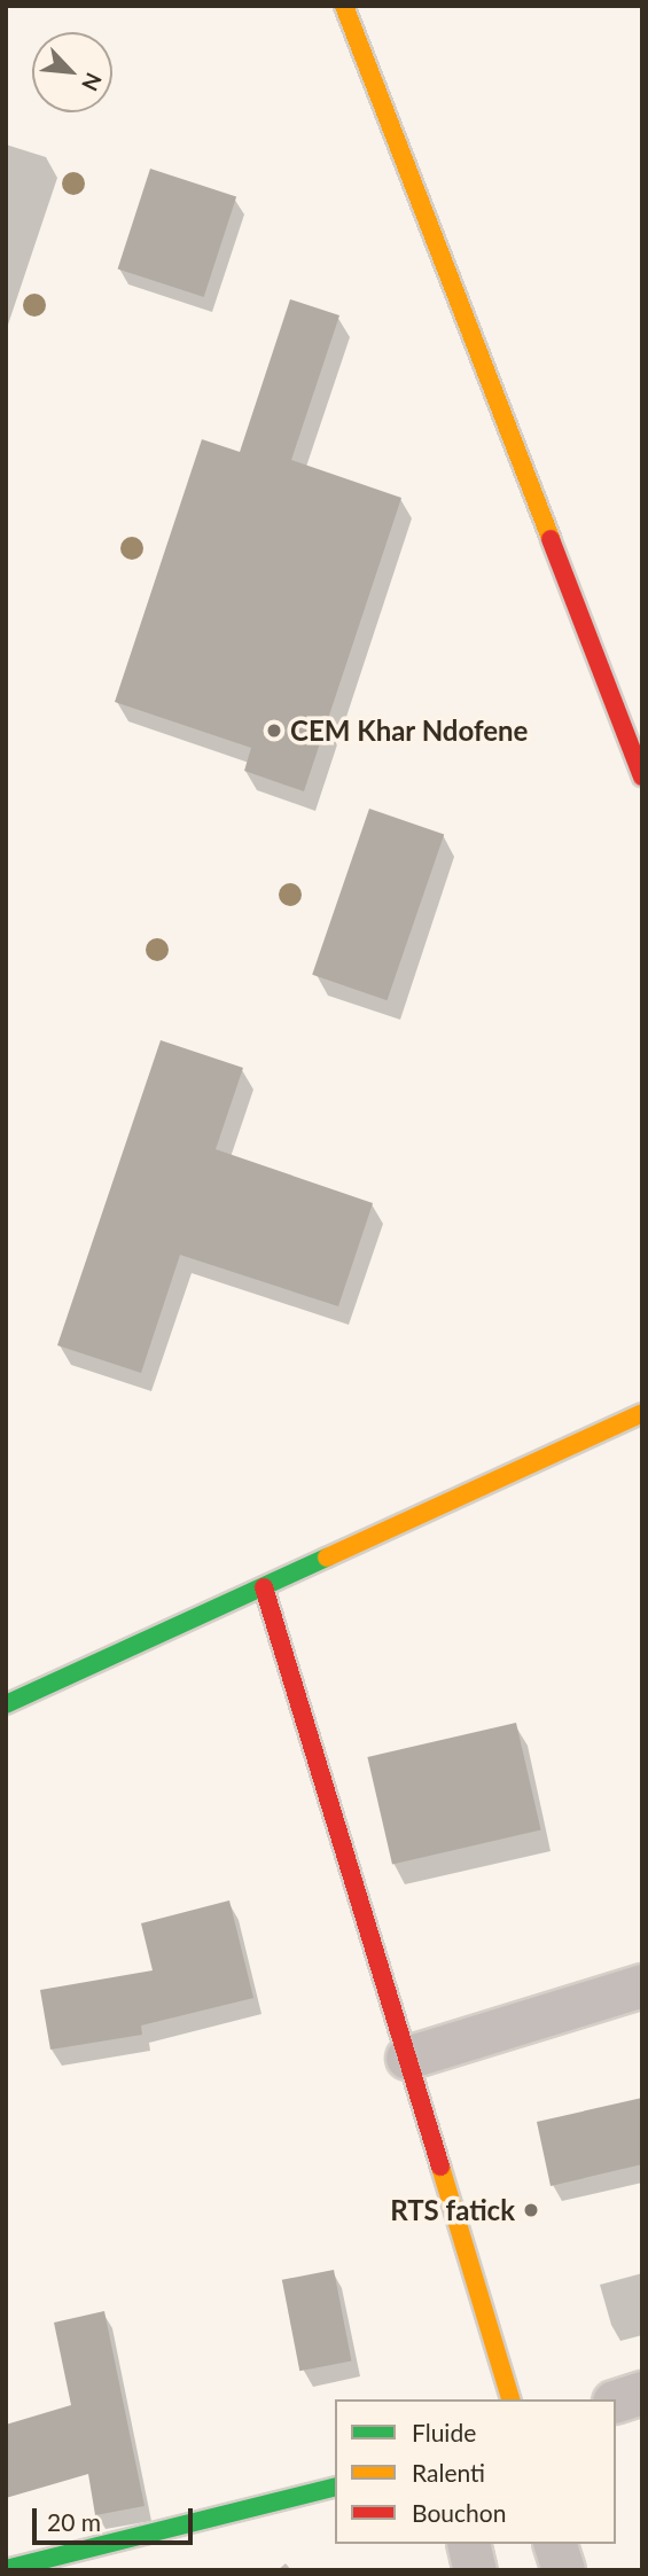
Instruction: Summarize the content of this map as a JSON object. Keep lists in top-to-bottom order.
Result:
{
  "places": ["CEM Khar Ndofene", "RTS fatick"],
  "legend": ["Fluide", "Ralenti", "Bouchon"],
  "scale_bar": "20 m",
  "north": "bottom right"
}
